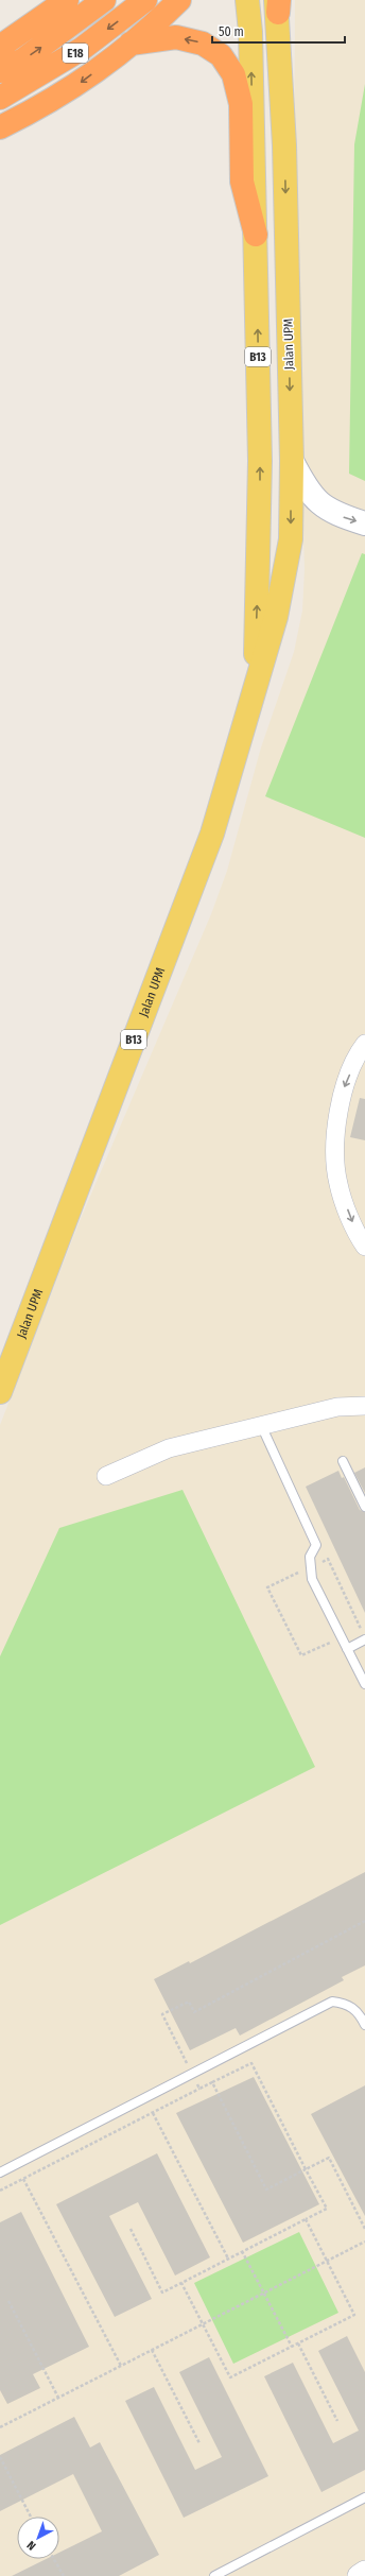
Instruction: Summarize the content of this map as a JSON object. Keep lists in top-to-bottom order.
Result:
{
  "streets": {
    "highway": ["E18"],
    "main road": ["Jalan UPM", "B13"]
  },
  "scale_bar": "50 m",
  "north": "bottom left"
}
